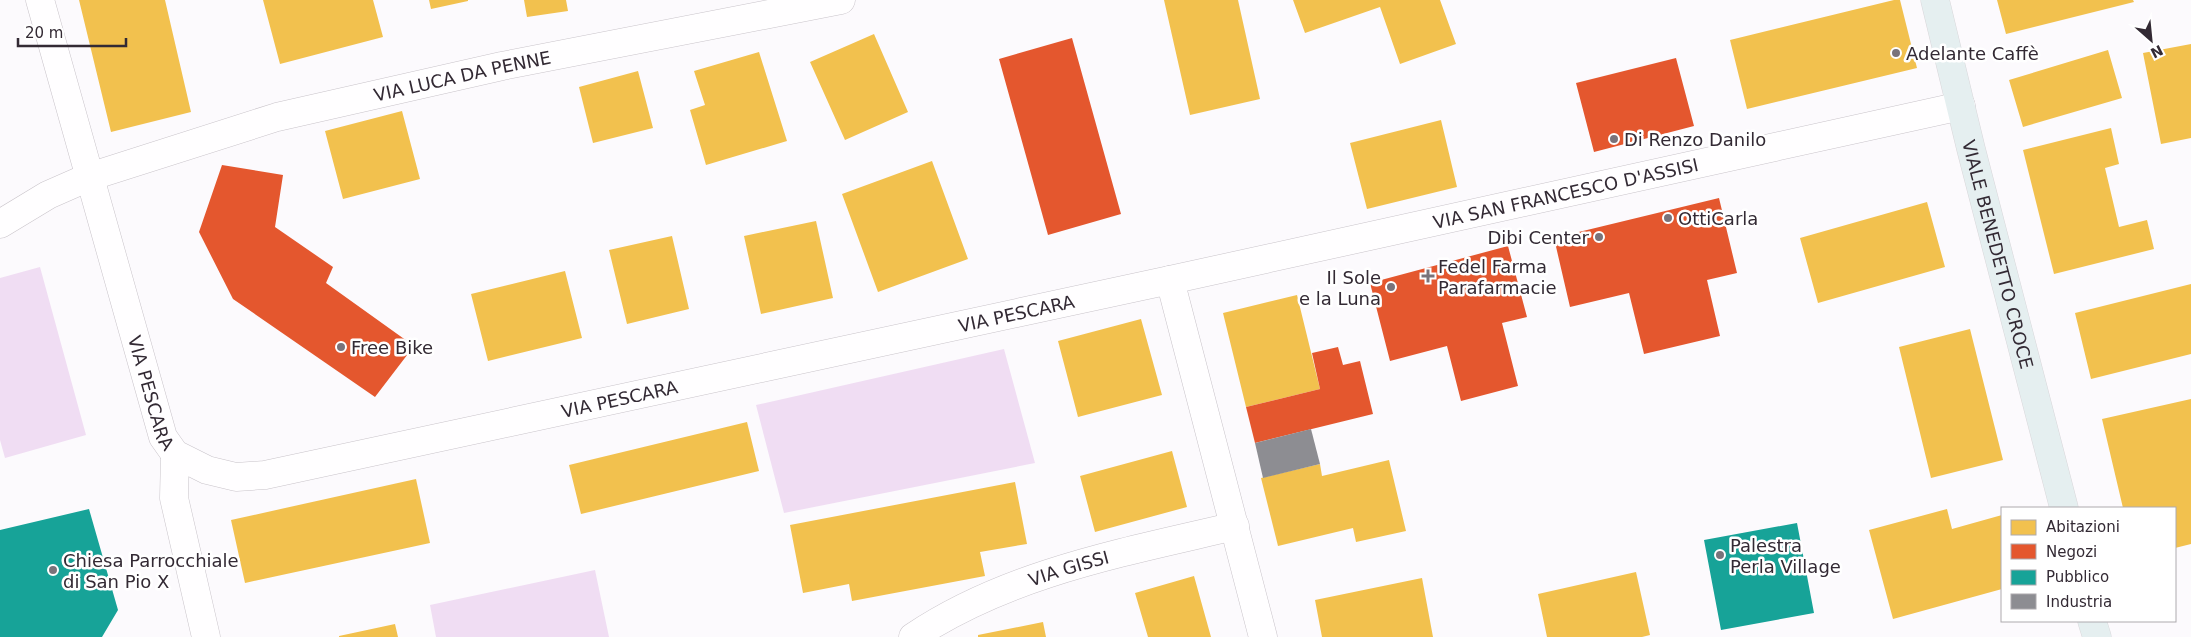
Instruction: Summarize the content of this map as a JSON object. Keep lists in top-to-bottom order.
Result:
{
  "streets": {
    "main road": ["VIALE BENEDETTO CROCE"],
    "street": [
      "VIA LUCA DA PENNE",
      "VIA SAN FRANCESCO D'ASSISI",
      "VIA PESCARA",
      "VIA GISSI"
    ]
  },
  "crossings": [
    ["VIA LUCA DA PENNE", "VIA PESCARA"],
    ["VIA SAN FRANCESCO D'ASSISI", "VIALE BENEDETTO CROCE"],
    ["VIA SAN FRANCESCO D'ASSISI", "VIA PESCARA"]
  ],
  "places": {
    "other": [
      "Adelante Caffè",
      "Di Renzo Danilo",
      "OttiCarla",
      "Dibi Center",
      "Il Sole e la Luna",
      "Free Bike",
      "Palestra Perla Village",
      "Chiesa Parrocchiale di San Pio X"
    ],
    "health": ["Fedel Farma Parafarmacie"]
  },
  "legend": [
    "Abitazioni",
    "Negozi",
    "Pubblico",
    "Industria"
  ],
  "scale_bar": "20 m",
  "north": "bottom right"
}
